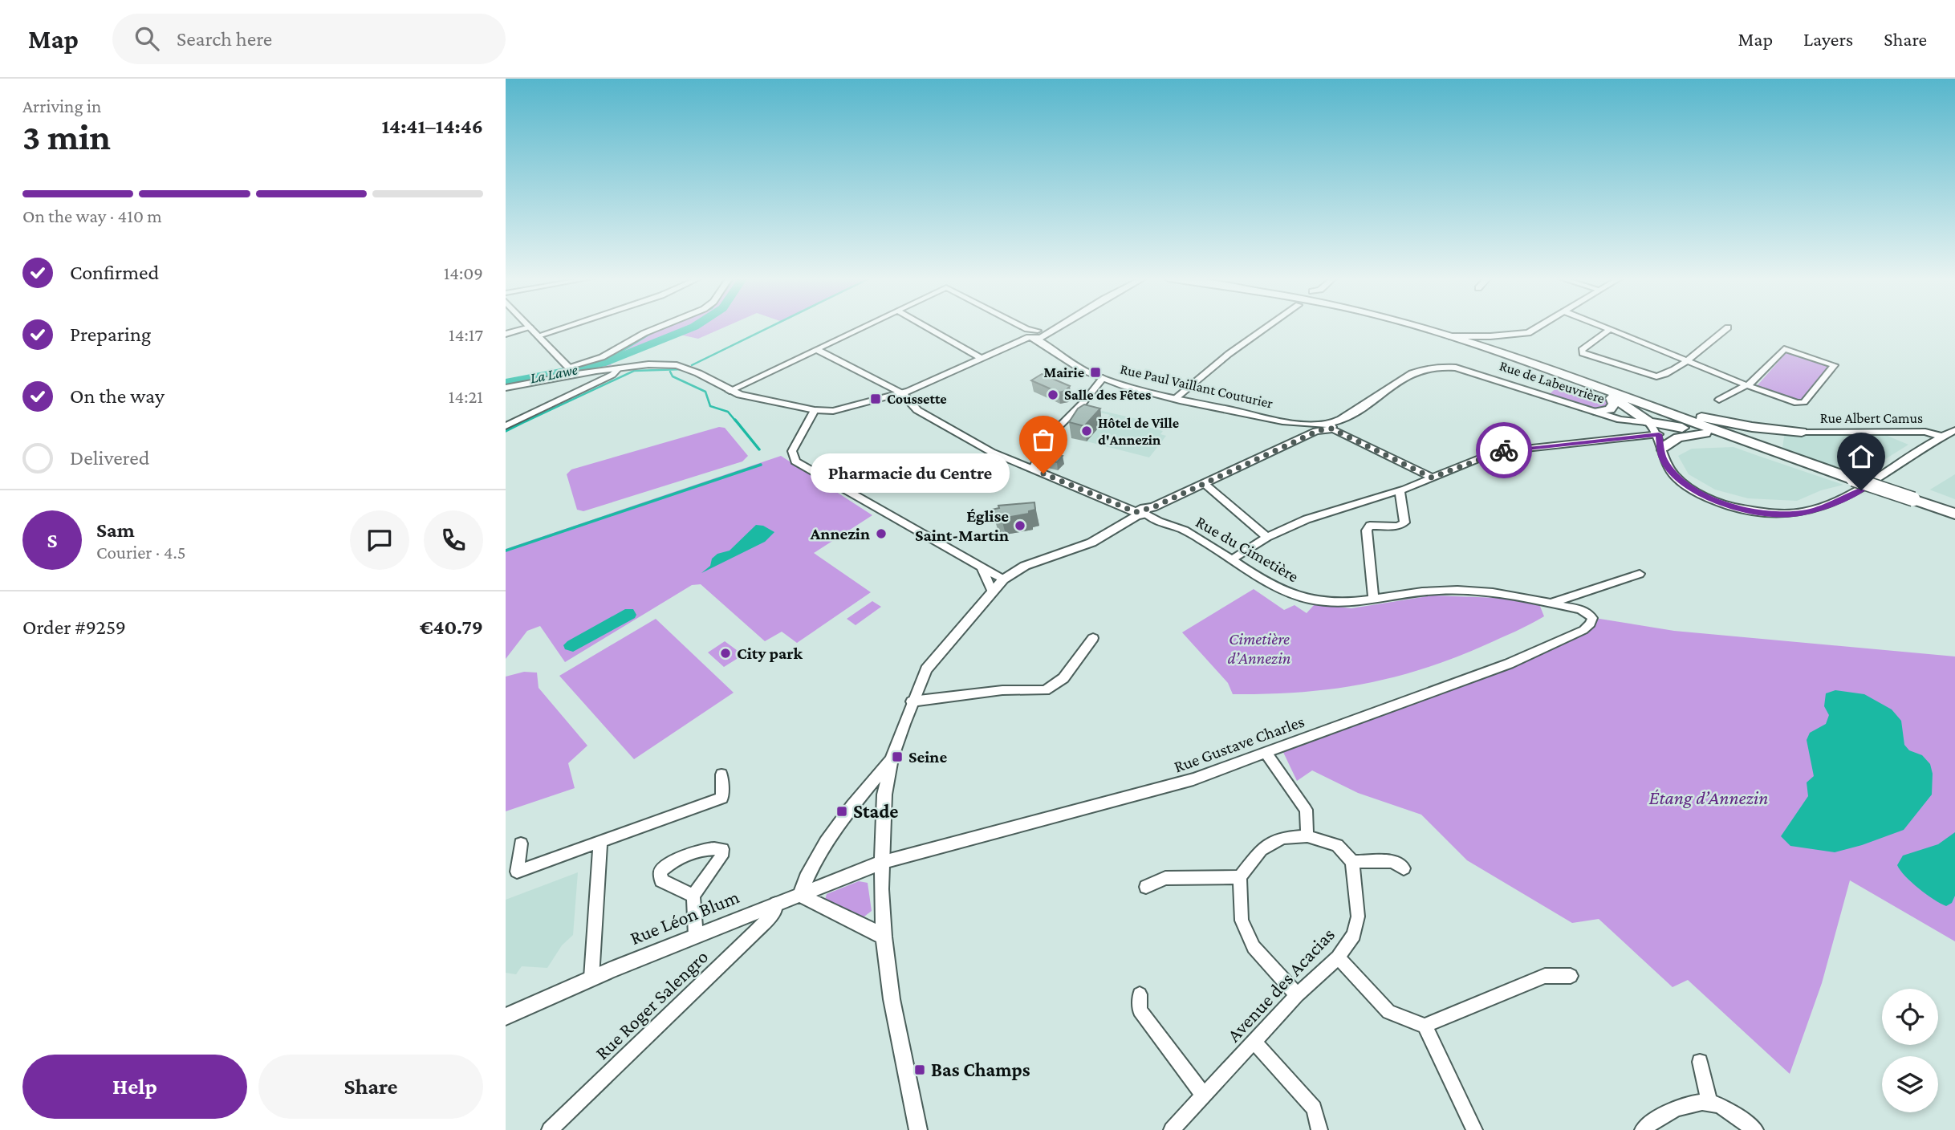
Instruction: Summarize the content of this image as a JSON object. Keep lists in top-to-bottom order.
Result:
{
  "streets": {
    "street": [
      "Rue de Labeuvrière",
      "Rue Paul Vaillant Couturier",
      "Rue Albert Camus",
      "Rue du Cimetière",
      "Rue Gustave Charles",
      "Rue Léon Blum",
      "Avenue des Acacias",
      "Rue Roger Salengro"
    ]
  },
  "crossings": [
    ["Rue de Labeuvrière", "Rue Paul Vaillant Couturier"],
    ["Rue du Cimetière", "Rue Gustave Charles"],
    ["Rue Gustave Charles", "Rue Léon Blum"],
    ["Rue Léon Blum", "Rue Roger Salengro"]
  ],
  "water": ["La Lawe"],
  "parks": ["Cimetière d’Annezin", "Étang d’Annezin"],
  "places": {
    "transit": [
      "Mairie",
      "Coussette",
      "Seine",
      "Stade",
      "Bas Champs"
    ],
    "other": [
      "Salle des Fêtes",
      "Hôtel de Ville d'Annezin",
      "Pharmacie du Centre",
      "Église Saint-Martin",
      "Annezin",
      "City park"
    ]
  },
  "page": {
    "header": "Map",
    "search": "Search here",
    "nav": ["Map", "Layers", "Share"],
    "heading": ["3 min", "Arriving in", "14:41–14:46"],
    "panel": [
      "Sam",
      "Courier · 4.5",
      "Order #9259",
      "€40.79"
    ],
    "bar": "On the way · 410 m",
    "list": [
      ["Confirmed", "14:09"],
      ["Preparing", "14:17"],
      ["On the way", "14:21"],
      "Delivered"
    ],
    "bubble": "Pharmacie du Centre",
    "round": "S",
    "buttons": ["Help", "Share"]
  }
}
